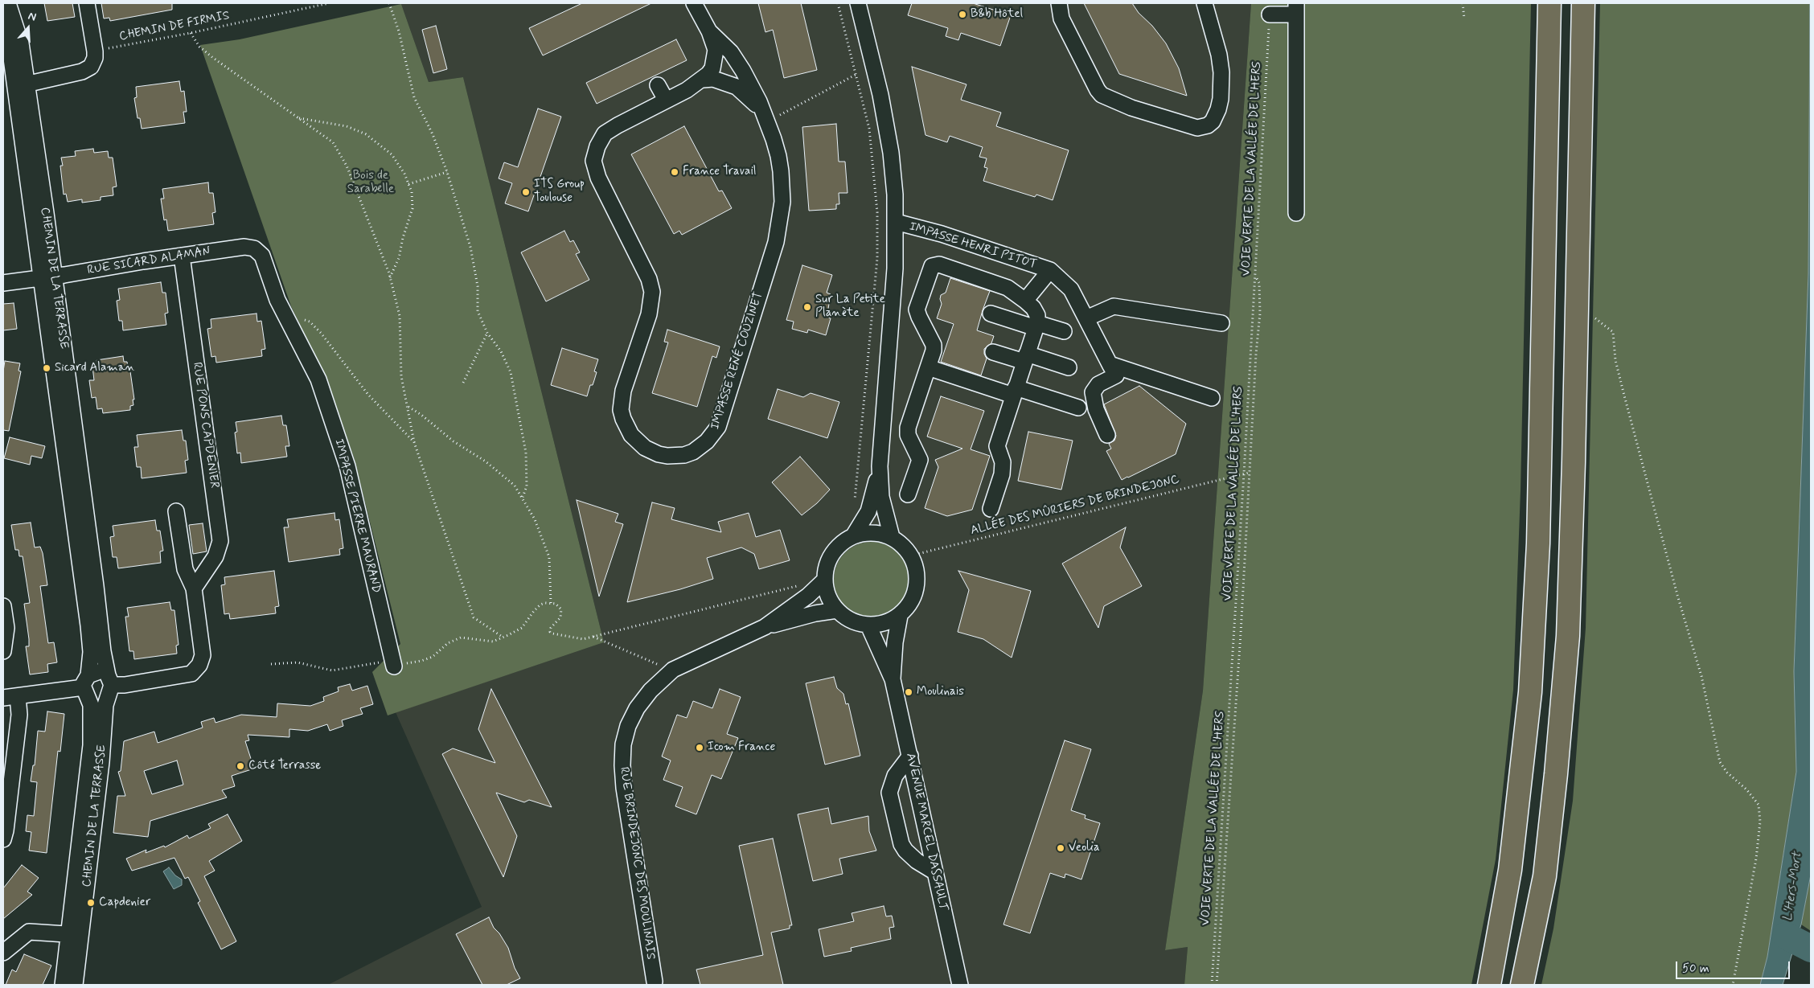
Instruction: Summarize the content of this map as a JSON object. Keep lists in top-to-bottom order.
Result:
{
  "streets": {
    "street": [
      "IMPASSE HENRI PITOT",
      "RUE SICARD ALAMAN",
      "CHEMIN DE LA TERRASSE",
      "IMPASSE RENÉ COUZINET",
      "RUE PONS CAPDENIER",
      "IMPASSE PIERRE MAURAND",
      "AVENUE MARCEL DASSAULT",
      "RUE BRINDEJONC DES MOULINAIS"
    ],
    "path": ["CHEMIN DE FIRMIS", "VOIE VERTE DE LA VALLÉE DE L'HERS", "ALLÉE DES MÛRIERS DE BRINDEJONC"]
  },
  "crossings": [
    ["VOIE VERTE DE LA VALLÉE DE L'HERS", "ALLÉE DES MÛRIERS DE BRINDEJONC"],
    ["IMPASSE HENRI PITOT", "AVENUE MARCEL DASSAULT"],
    ["RUE SICARD ALAMAN", "CHEMIN DE LA TERRASSE"],
    ["RUE SICARD ALAMAN", "RUE PONS CAPDENIER"],
    ["RUE SICARD ALAMAN", "IMPASSE PIERRE MAURAND"],
    ["ALLÉE DES MÛRIERS DE BRINDEJONC", "AVENUE MARCEL DASSAULT"],
    ["ALLÉE DES MÛRIERS DE BRINDEJONC", "RUE BRINDEJONC DES MOULINAIS"],
    ["AVENUE MARCEL DASSAULT", "RUE BRINDEJONC DES MOULINAIS"]
  ],
  "water": ["L'Hers-Mort"],
  "parks": ["Bois de Sarabelle"],
  "places": [
    "B&b Hôtel",
    "France Travail",
    "ITS Group Toulouse",
    "Sur La Petite Planète",
    "Sicard Alaman",
    "Moulinais",
    "Icom France",
    "Côté Terrasse",
    "Veolia",
    "Capdenier"
  ],
  "scale_bar": "50 m",
  "north": "top"
}
